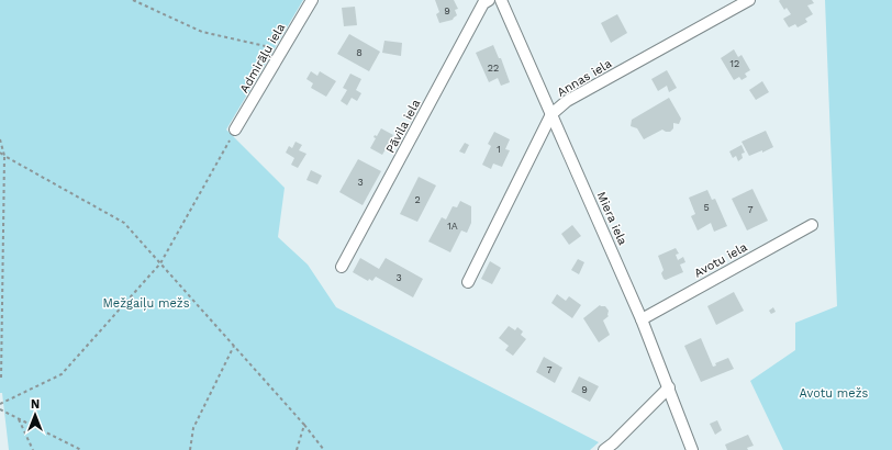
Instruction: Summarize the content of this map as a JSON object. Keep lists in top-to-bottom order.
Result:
{
  "streets": {
    "street": [
      "Admirāļu iela",
      "Annas iela",
      "Pāvila iela",
      "Miera iela",
      "Avotu iela"
    ]
  },
  "crossings": [
    ["Annas iela", "Miera iela"],
    ["Miera iela", "Avotu iela"]
  ],
  "parks": ["Mežgaiļu mežs", "Avotu mežs"],
  "house_numbers": [
    "9",
    "8",
    "12",
    "22",
    "1",
    "3",
    "2",
    "5",
    "7",
    "1A",
    "3",
    "7",
    "9"
  ],
  "north": "top"
}
